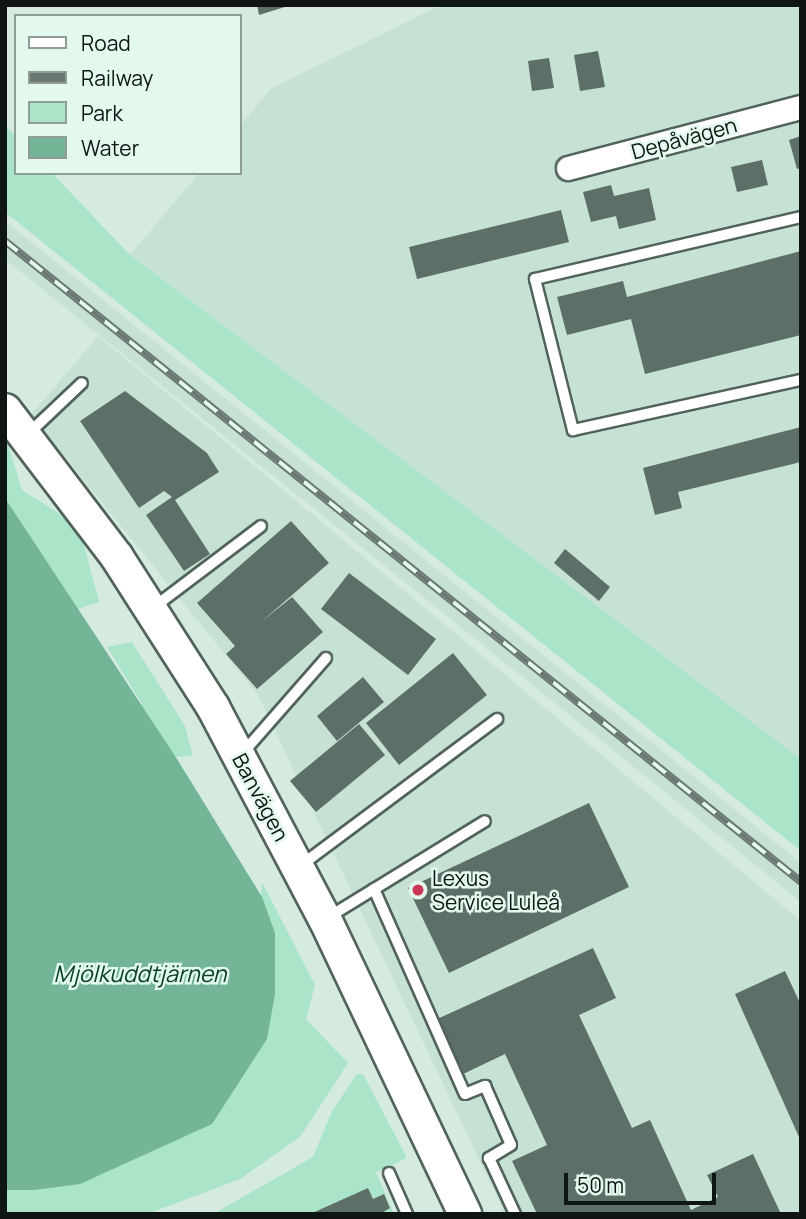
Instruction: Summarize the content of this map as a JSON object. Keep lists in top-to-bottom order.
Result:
{
  "streets": {
    "street": ["Depåvägen", "Banvägen"]
  },
  "water": ["Mjölkuddtjärnen"],
  "places": ["Lexus Service Luleå"],
  "legend": [
    "Road",
    "Railway",
    "Park",
    "Water"
  ],
  "scale_bar": "50 m"
}
